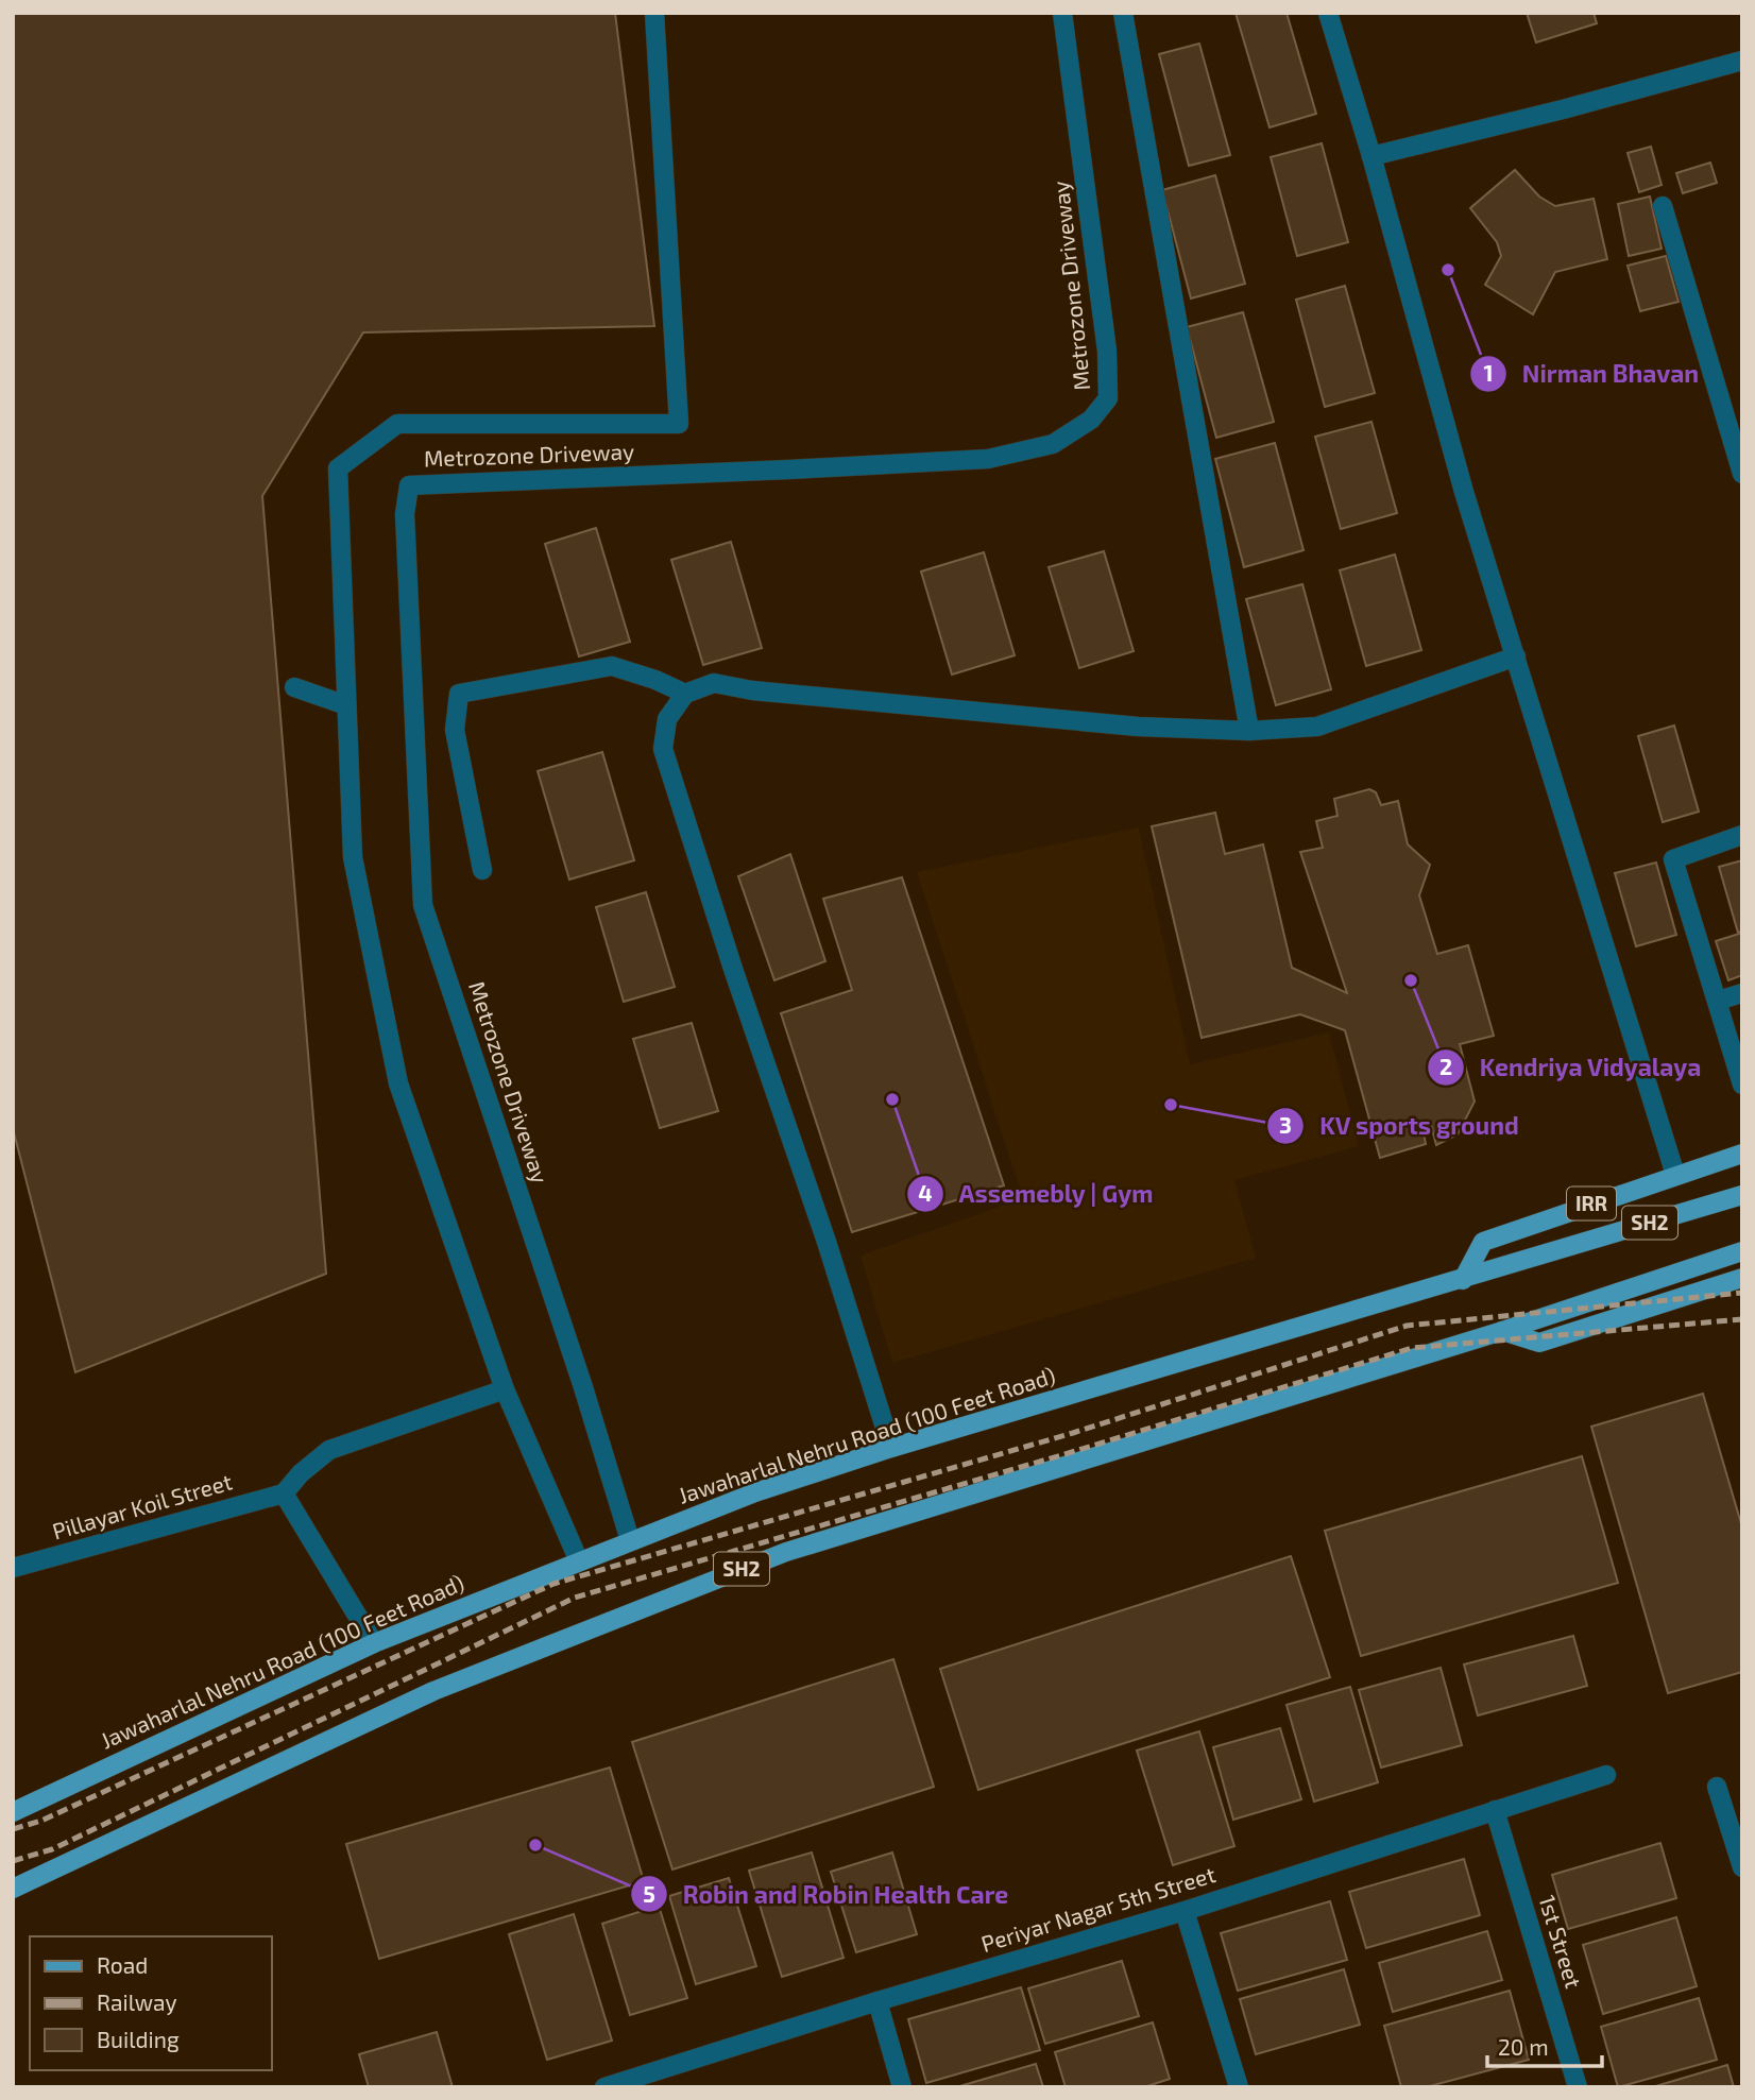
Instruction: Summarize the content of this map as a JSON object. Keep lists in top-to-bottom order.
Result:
{
  "streets": {
    "main road": ["IRR", "SH2", "Jawaharlal Nehru Road (100 Feet Road)"],
    "street": [
      "Metrozone Driveway",
      "Pillayar Koil Street",
      "Periyar Nagar 5th Street",
      "1st Street"
    ]
  },
  "crossings": [
    ["Metrozone Driveway", "Jawaharlal Nehru Road (100 Feet Road)"],
    ["IRR", "SH2"],
    ["IRR", "Jawaharlal Nehru Road (100 Feet Road)"],
    ["SH2", "Jawaharlal Nehru Road (100 Feet Road)"],
    ["Periyar Nagar 5th Street", "1st Street"]
  ],
  "places": [
    "Nirman Bhavan",
    "Kendriya Vidyalaya",
    "Assemebly | Gym",
    "KV sports ground",
    "Robin and Robin Health Care"
  ],
  "legend": ["Road", "Railway", "Building"],
  "scale_bar": "20 m"
}
